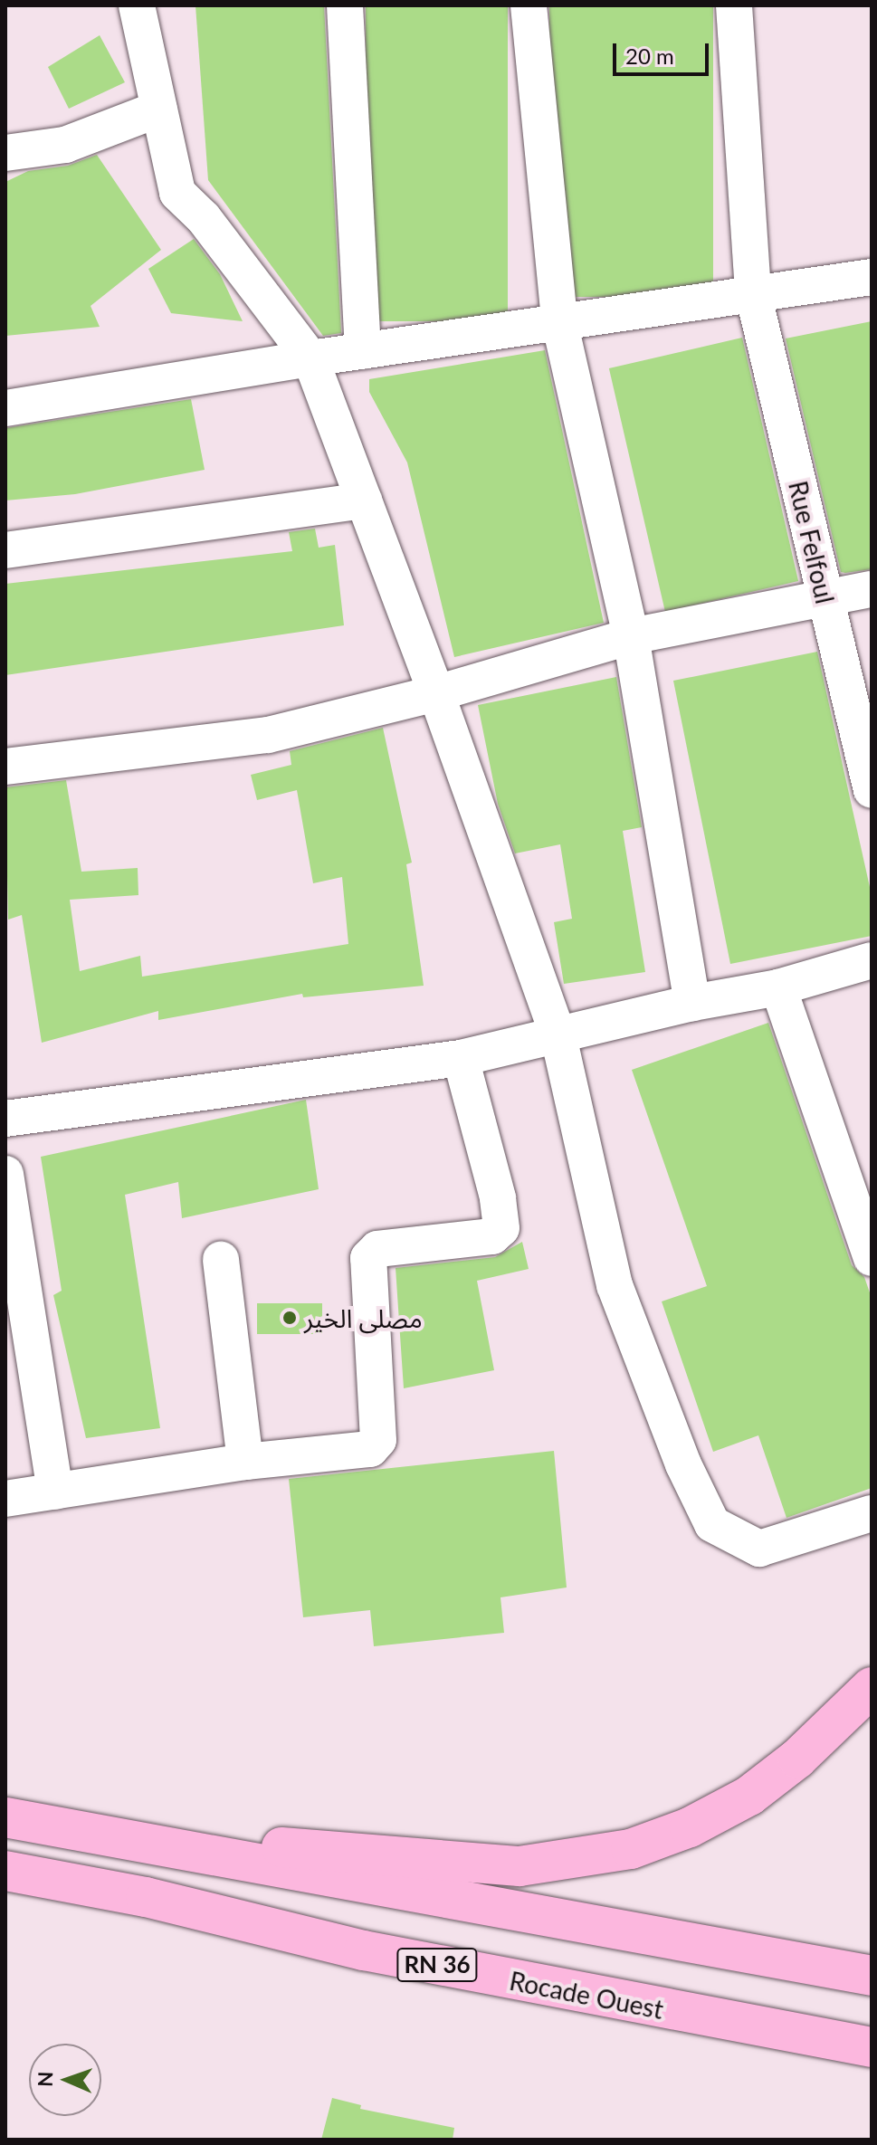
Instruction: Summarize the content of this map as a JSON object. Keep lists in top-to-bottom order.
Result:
{
  "streets": {
    "highway": ["RN 36", "Rocade Ouest"],
    "street": ["Rue Felfoul"]
  },
  "places": ["مصلى الخير"],
  "scale_bar": "20 m",
  "north": "left"
}
